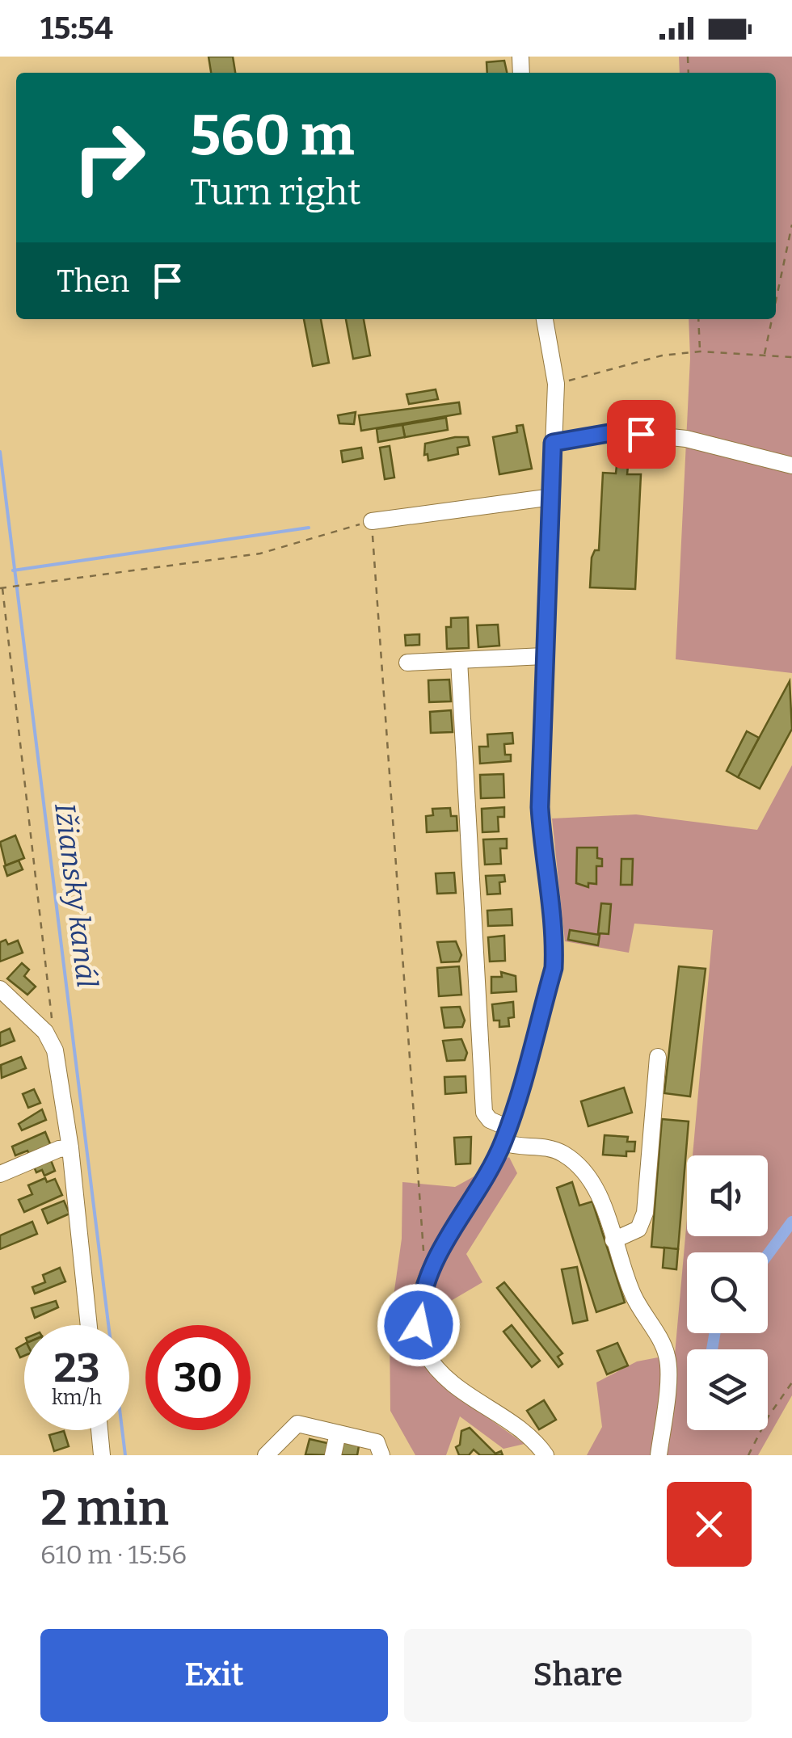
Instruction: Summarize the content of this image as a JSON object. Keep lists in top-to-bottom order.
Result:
{
  "water": ["Ižiansky kanál"],
  "page": {
    "status": "15:54",
    "turn": ["560 m", "Turn right"],
    "then": "Then",
    "speed": "23 km/h",
    "limit": "30",
    "heading": ["2 min", "610 m · 15:56"],
    "buttons": ["Exit", "Share"]
  }
}
